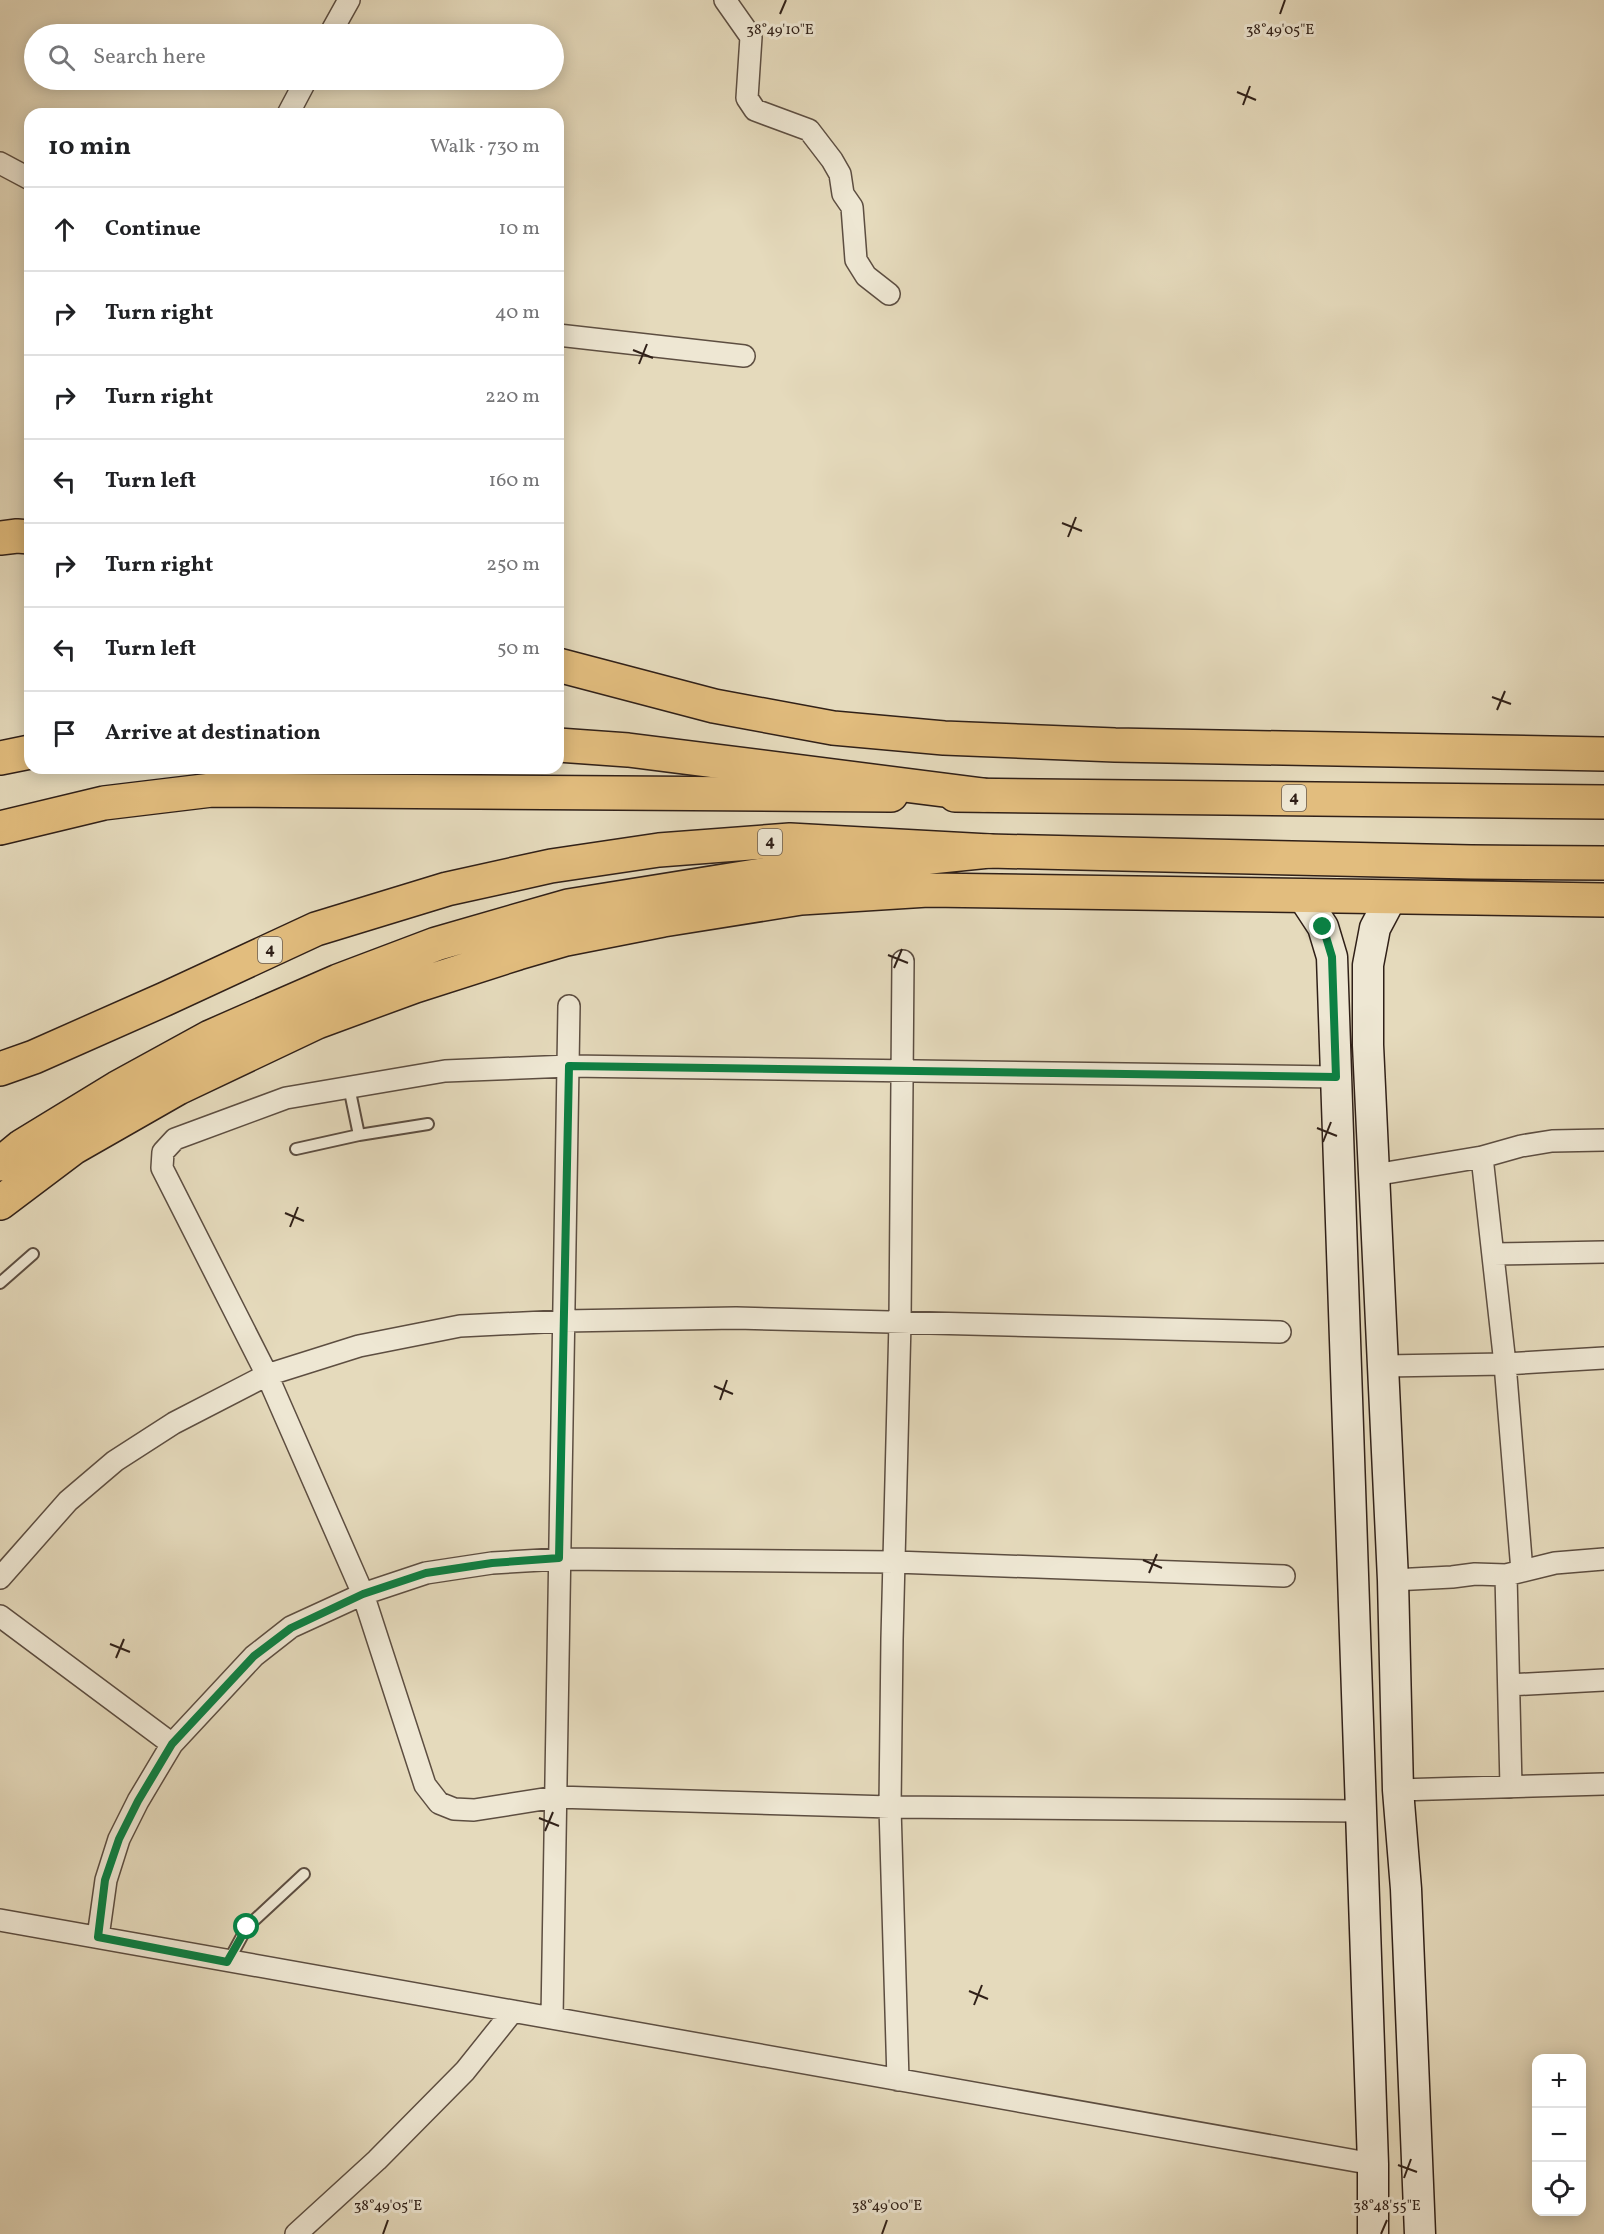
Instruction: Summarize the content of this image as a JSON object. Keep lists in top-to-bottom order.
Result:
{
  "streets": {
    "highway": ["4"]
  },
  "page": {
    "search": "Search here",
    "heading": ["10 min", "Walk · 730 m"],
    "list": [
      ["Continue", "10 m"],
      ["Turn right", "40 m"],
      ["Turn right", "220 m"],
      ["Turn left", "160 m"],
      ["Turn right", "250 m"],
      ["Turn left", "50 m"],
      "Arrive at destination"
    ],
    "map_buttons": ["+", "−"]
  },
  "coordinates": [
    "38°49'10\"E",
    "38°49'05\"E",
    "38°49'00\"E",
    "38°48'55\"E"
  ]
}
